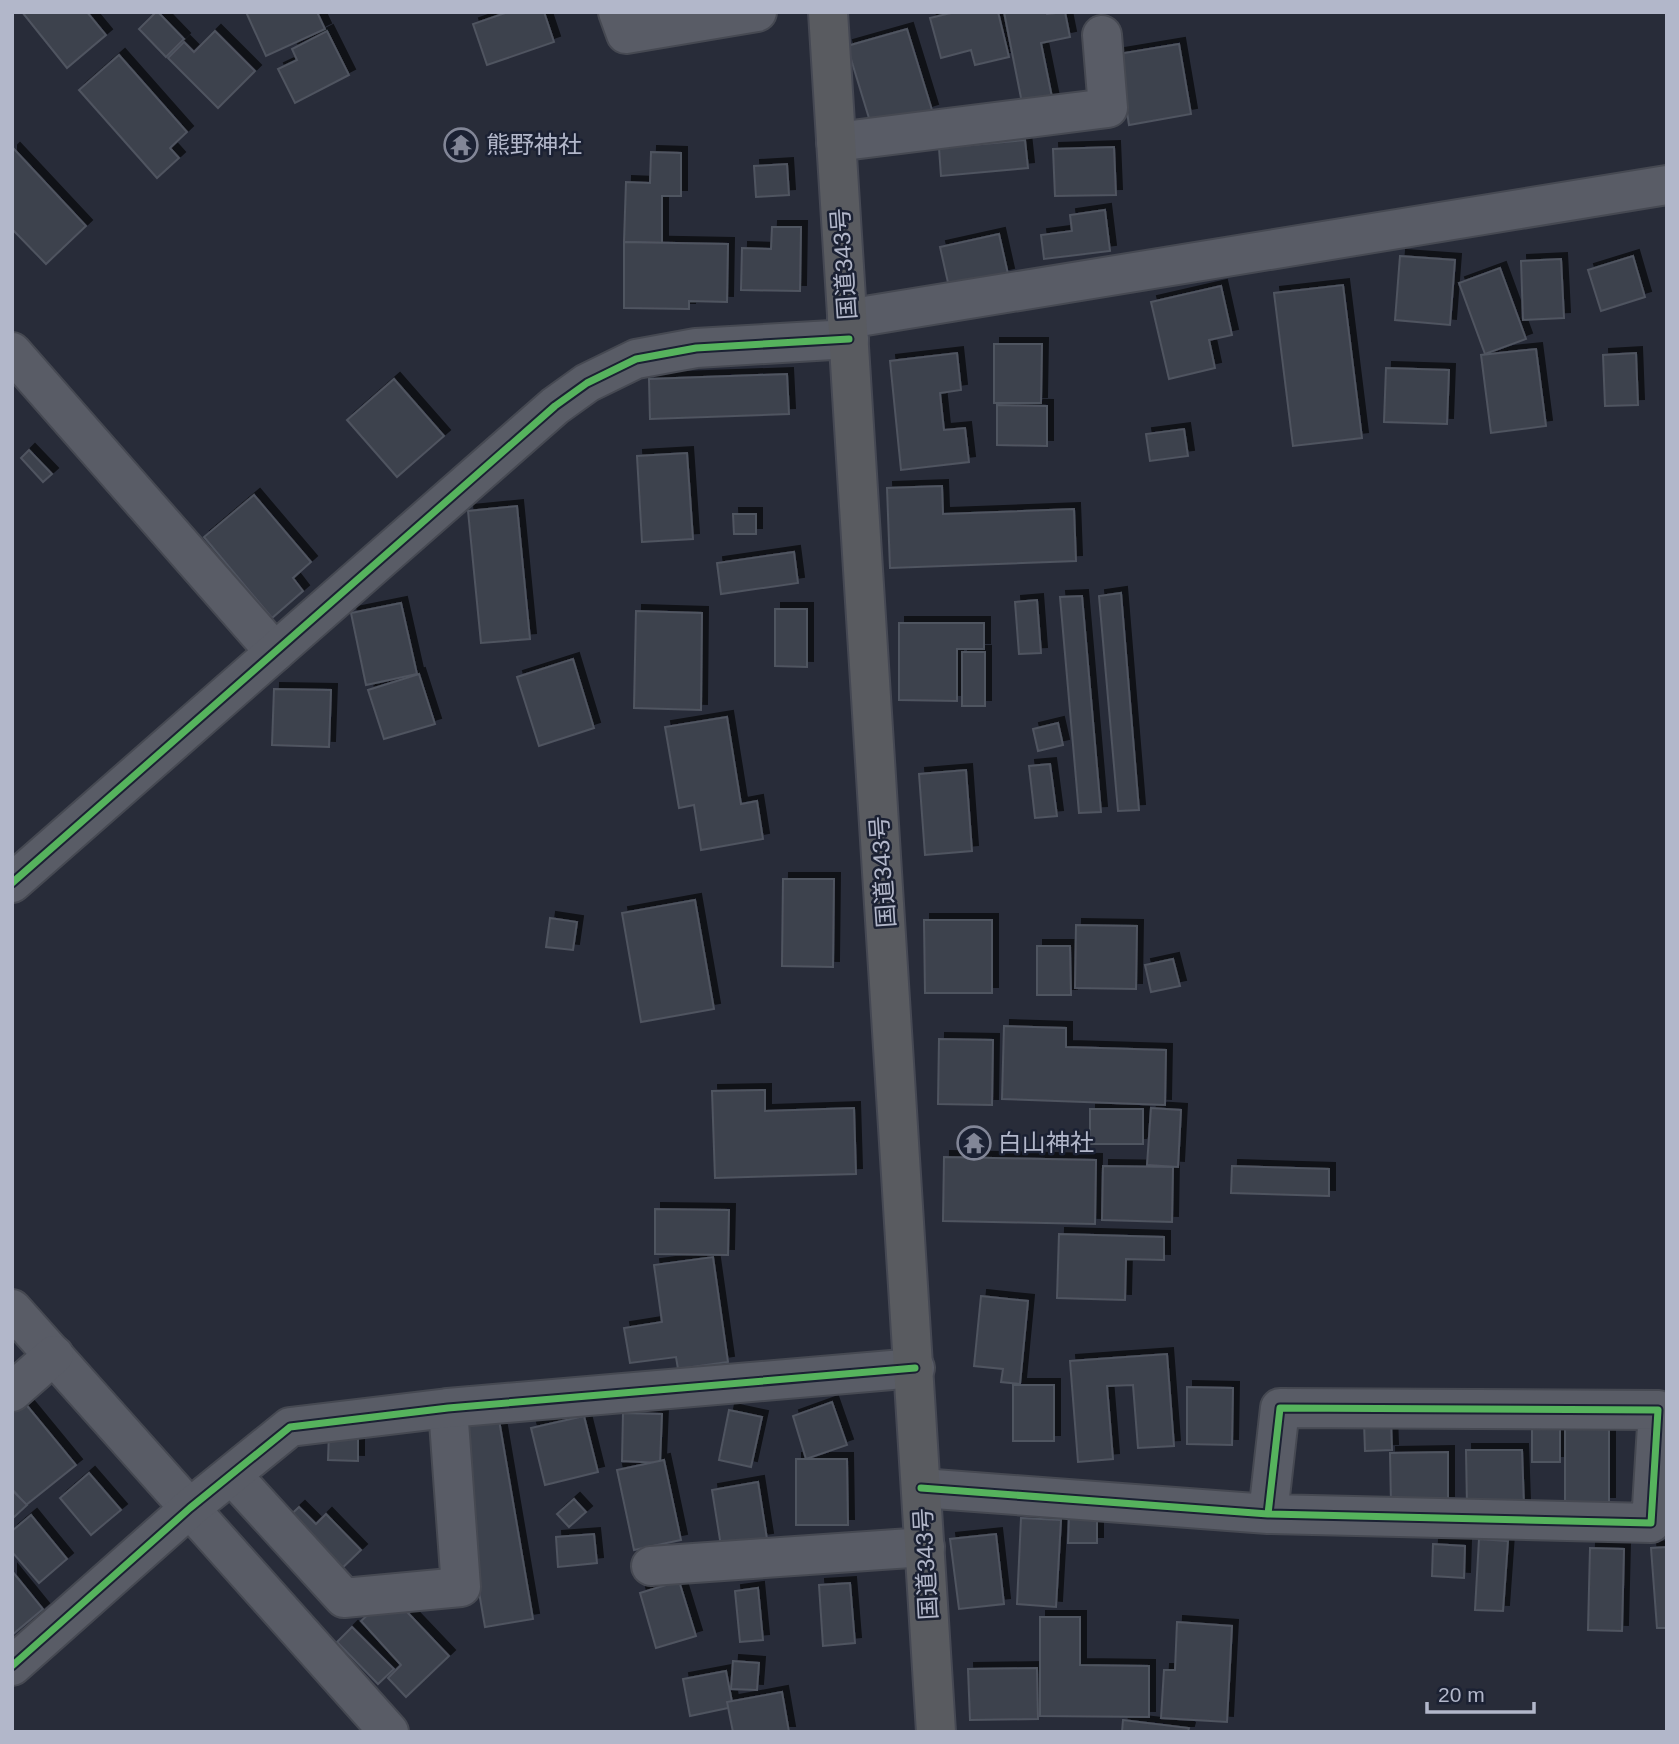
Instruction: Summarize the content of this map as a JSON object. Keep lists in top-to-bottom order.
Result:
{
  "streets": {
    "highway": ["国道343号"]
  },
  "places": {
    "temple": ["熊野神社", "白山神社"]
  },
  "scale_bar": "20 m"
}
